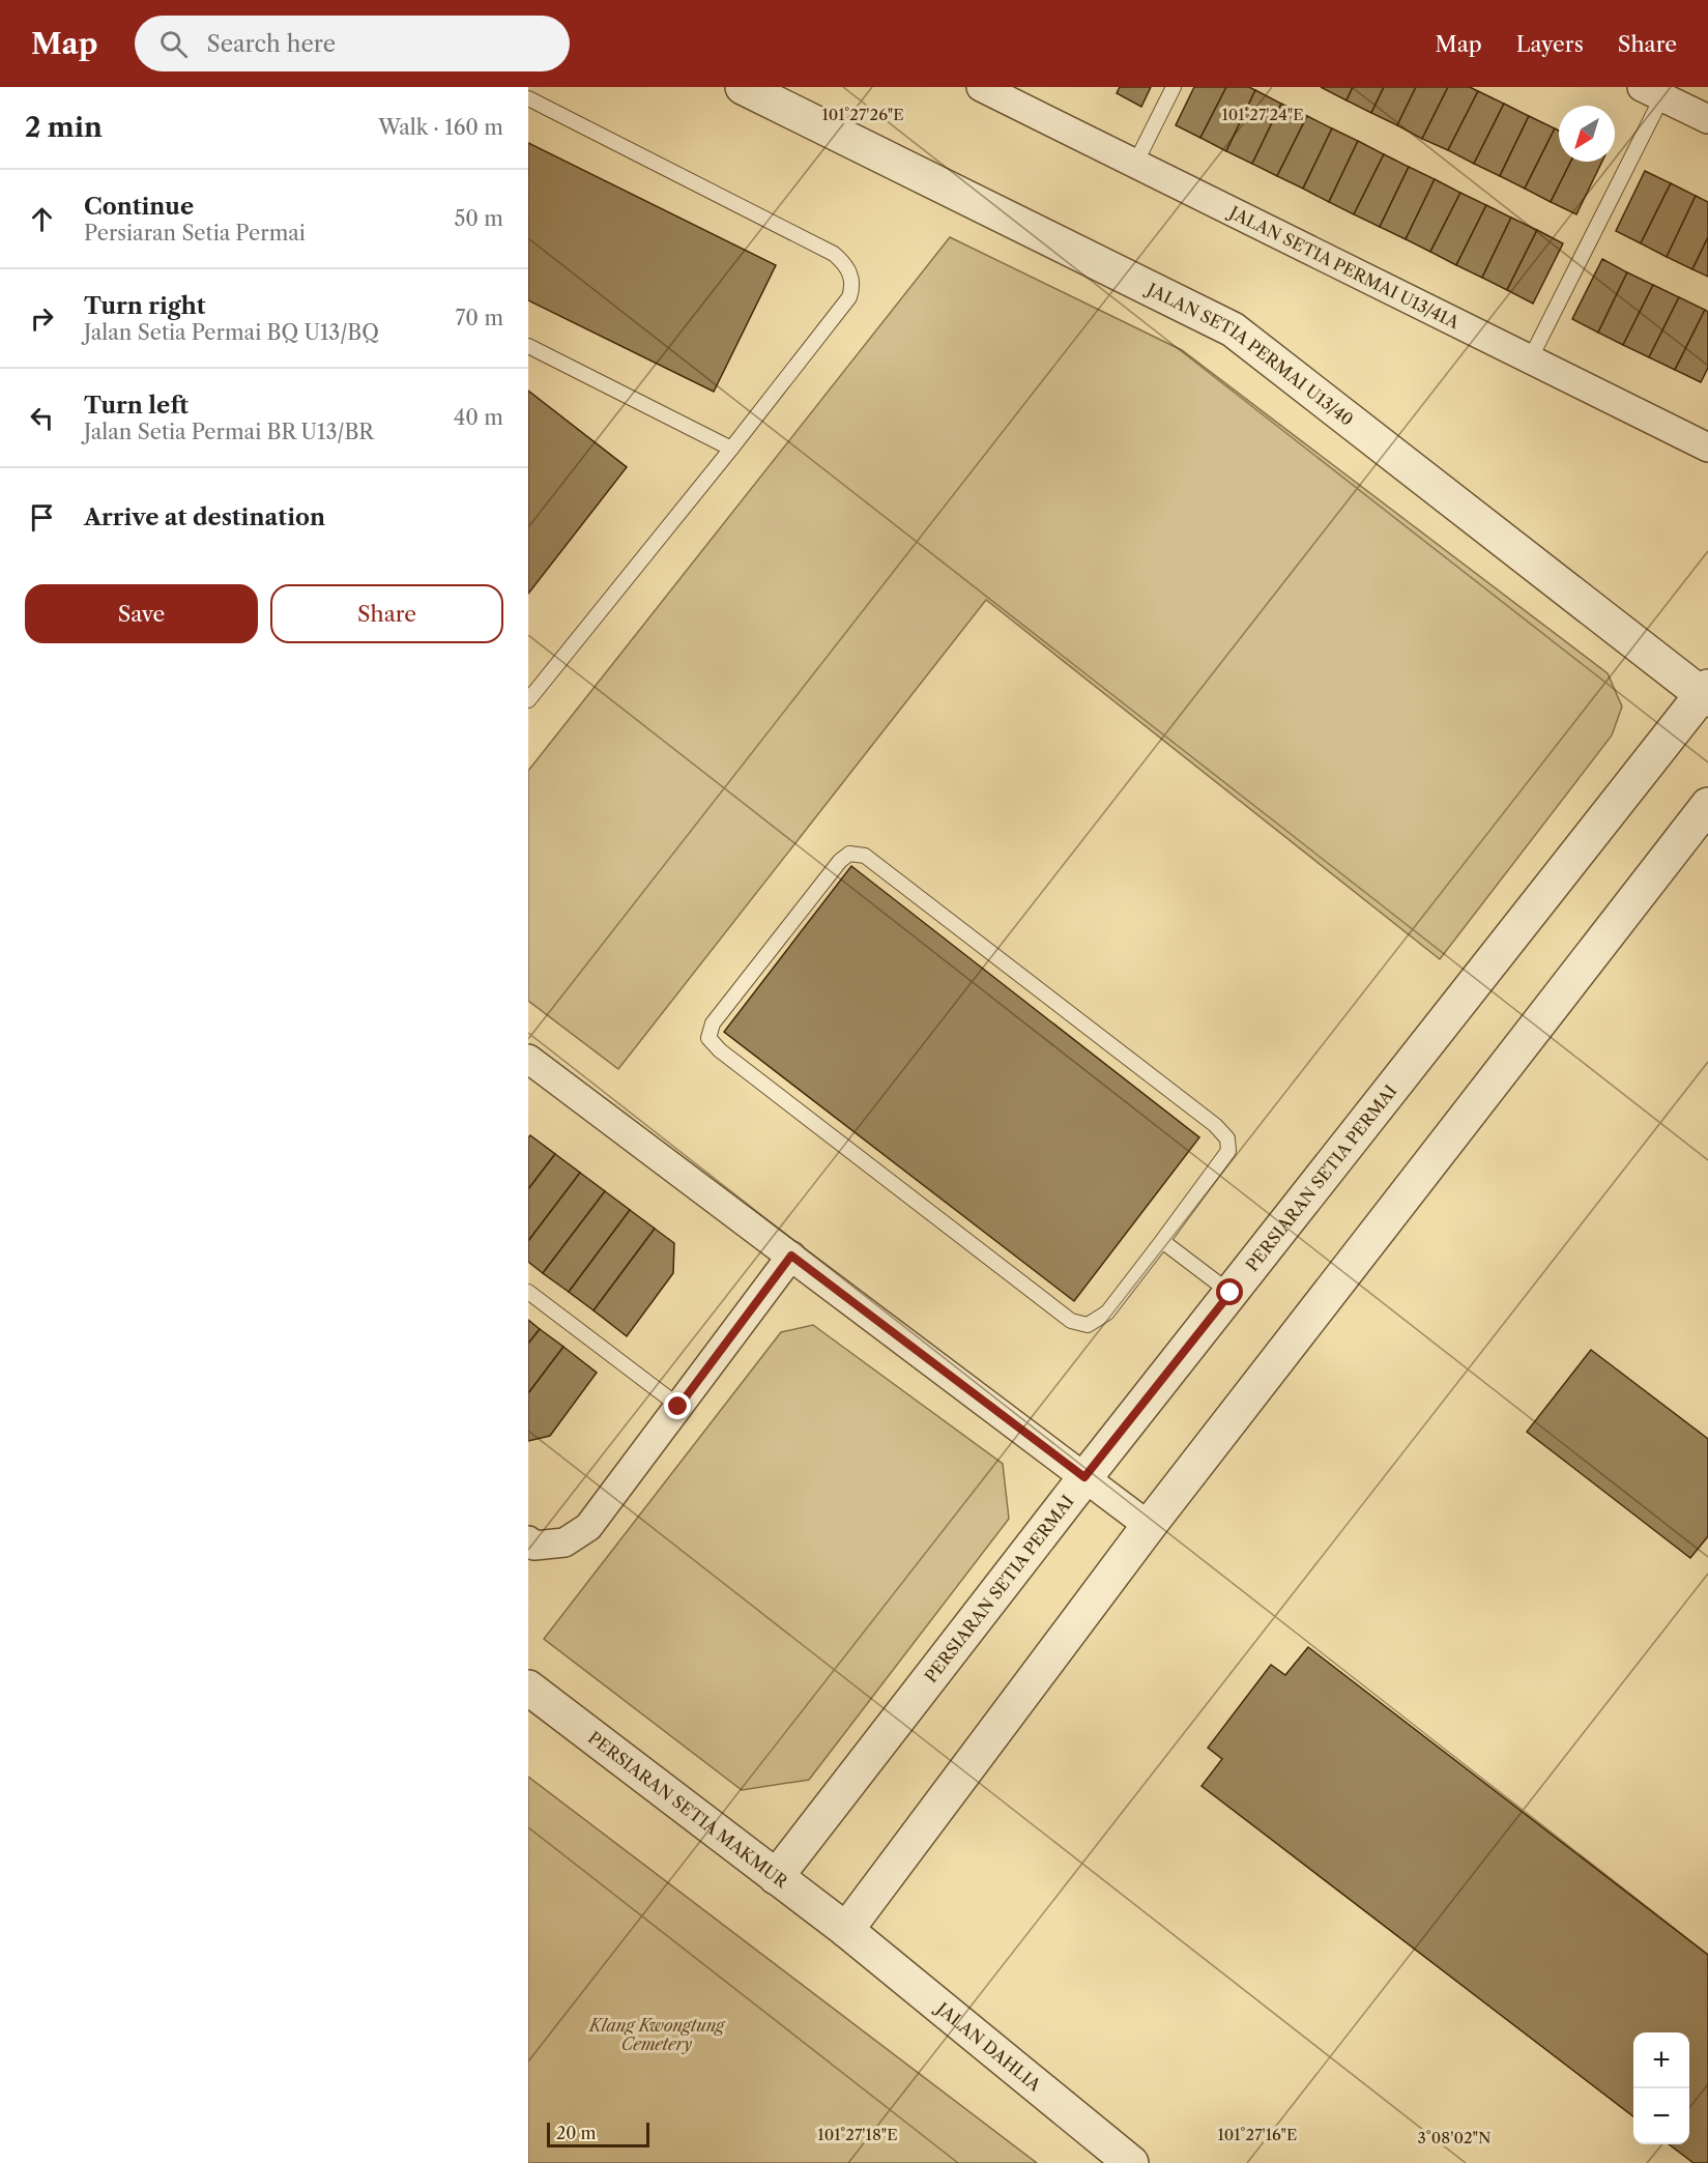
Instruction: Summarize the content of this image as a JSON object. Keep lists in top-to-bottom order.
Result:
{
  "streets": {
    "street": [
      "JALAN SETIA PERMAI U13/41A",
      "JALAN SETIA PERMAI U13/40",
      "PERSIARAN SETIA PERMAI",
      "PERSIARAN SETIA MAKMUR",
      "JALAN DAHLIA"
    ]
  },
  "crossings": [
    ["JALAN SETIA PERMAI U13/40", "PERSIARAN SETIA PERMAI"],
    ["PERSIARAN SETIA PERMAI", "PERSIARAN SETIA MAKMUR"],
    ["PERSIARAN SETIA MAKMUR", "JALAN DAHLIA"]
  ],
  "parks": ["Klang Kwongtung Cemetery"],
  "scale_bar": "20 m",
  "north": "bottom left",
  "page": {
    "header": "Map",
    "search": "Search here",
    "nav": ["Map", "Layers", "Share"],
    "heading": ["2 min", "Walk · 160 m"],
    "list": [
      ["Continue", "Persiaran Setia Permai", "50 m"],
      ["Turn right", "Jalan Setia Permai BQ U13/BQ", "70 m"],
      ["Turn left", "Jalan Setia Permai BR U13/BR", "40 m"],
      "Arrive at destination"
    ],
    "buttons": ["Save", "Share"],
    "map_buttons": ["+", "−"],
    "scale": "20 m"
  },
  "coordinates": [
    "101°27'26\"E",
    "101°27'24\"E",
    "101°27'18\"E",
    "101°27'16\"E",
    "3°08'02\"N"
  ]
}
